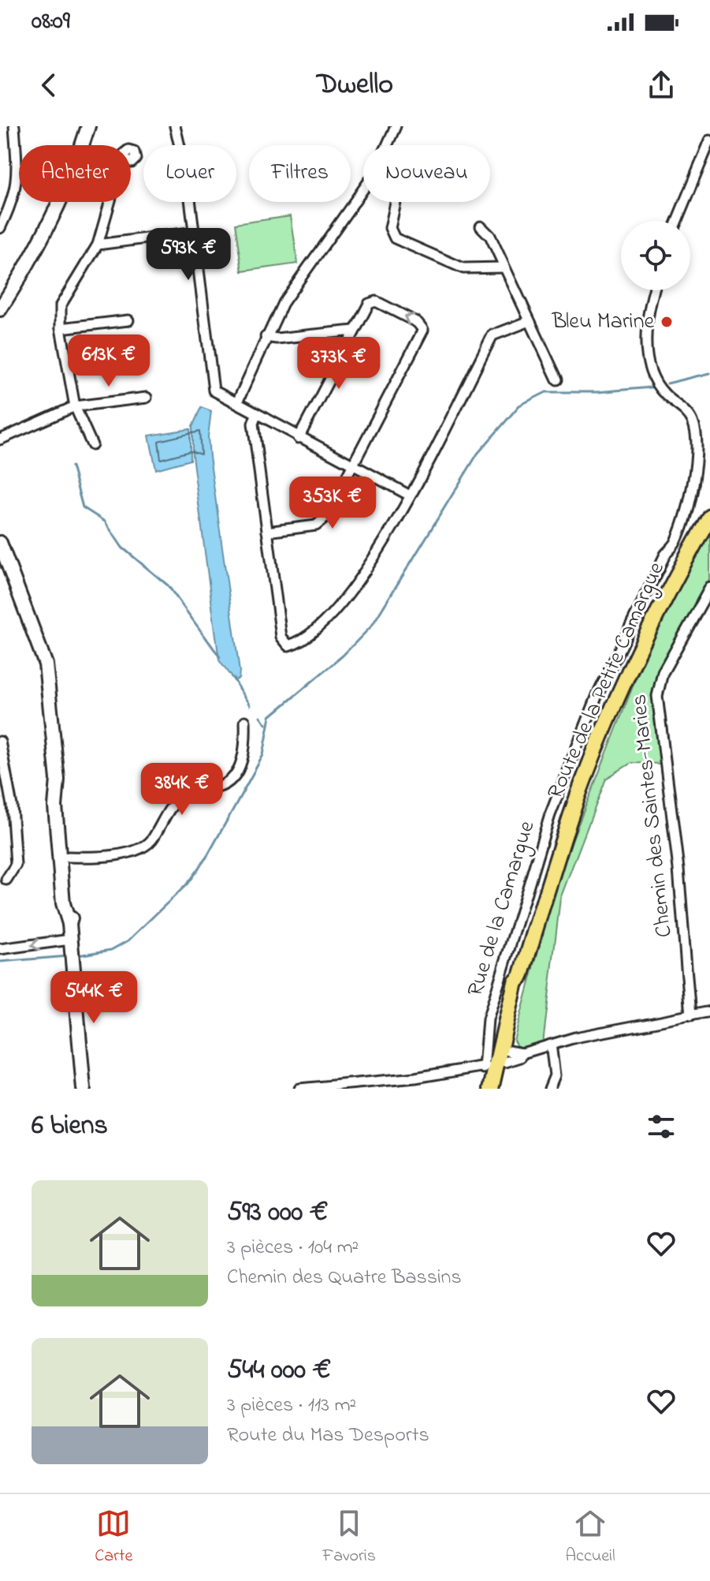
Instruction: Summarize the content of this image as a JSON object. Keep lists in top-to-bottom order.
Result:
{
  "streets": {
    "main road": ["Route de la Petite Camargue"],
    "street": ["Chemin des Saintes-Maries", "Rue de la Camargue"]
  },
  "crossings": [
    ["Route de la Petite Camargue", "Rue de la Camargue"]
  ],
  "places": ["Bleu Marine"],
  "page": {
    "status": "08:09",
    "header": "Dwello",
    "chip": [
      "Acheter",
      "Louer",
      "Filtres",
      "Nouveau"
    ],
    "price": [
      "593K €",
      "613K €",
      "373K €",
      "353K €",
      "384K €",
      "544K €"
    ],
    "heading": "6 biens",
    "list": [
      {
        "name": "593 000 €",
        "note": "3 pièces · 104 m² · Chemin des Quatre Bassins"
      },
      {
        "name": "544 000 €",
        "note": "3 pièces · 113 m² · Route du Mas Desports"
      }
    ],
    "tabs": ["Carte", "Favoris", "Accueil"]
  }
}
